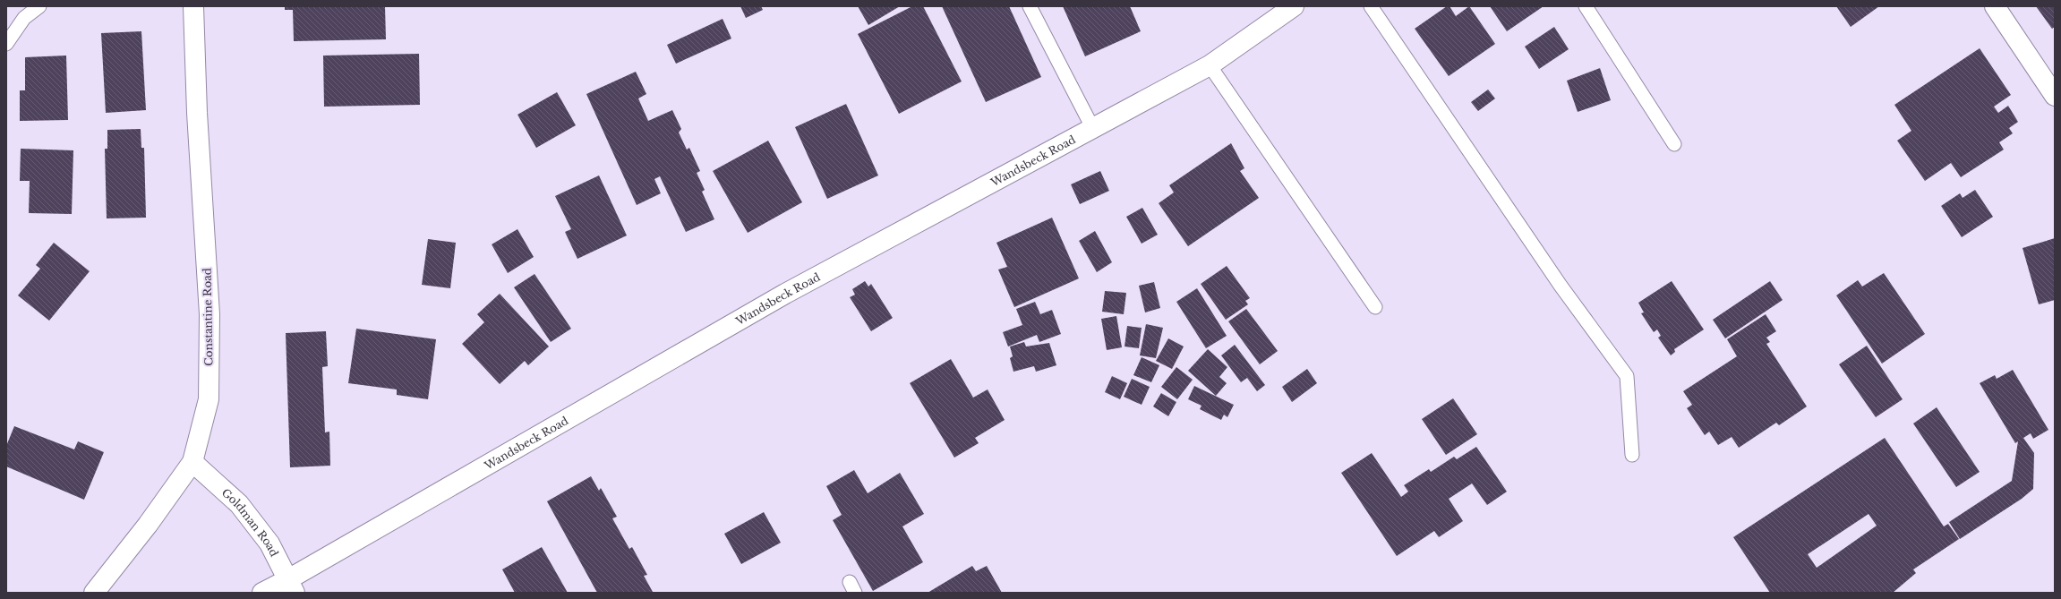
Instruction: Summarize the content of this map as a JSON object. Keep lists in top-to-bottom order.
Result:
{
  "streets": {
    "street": ["Wandsbeck Road", "Constantine Road", "Goldman Road"]
  },
  "crossings": [
    ["Wandsbeck Road", "Goldman Road"],
    ["Constantine Road", "Goldman Road"]
  ]
}
